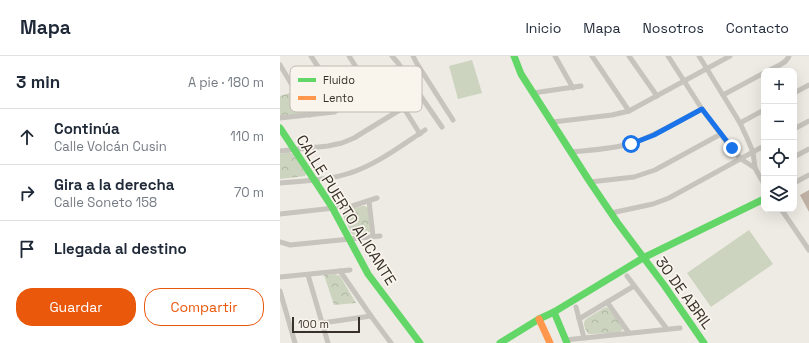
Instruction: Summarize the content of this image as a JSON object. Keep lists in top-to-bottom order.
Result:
{
  "streets": {
    "street": ["CALLE PUERTO ALICANTE", "30 DE ABRIL"]
  },
  "legend": ["Fluido", "Lento"],
  "scale_bar": "100 m",
  "page": {
    "header": "Mapa",
    "nav": [
      "Inicio",
      "Mapa",
      "Nosotros",
      "Contacto"
    ],
    "heading": ["3 min", "A pie · 180 m"],
    "map_buttons": ["+", "−"],
    "list": [
      ["Continúa", "Calle Volcán Cusin", "110 m"],
      ["Gira a la derecha", "Calle Soneto 158", "70 m"],
      "Llegada al destino"
    ],
    "buttons": ["Guardar", "Compartir"],
    "scale": "100 m"
  }
}
